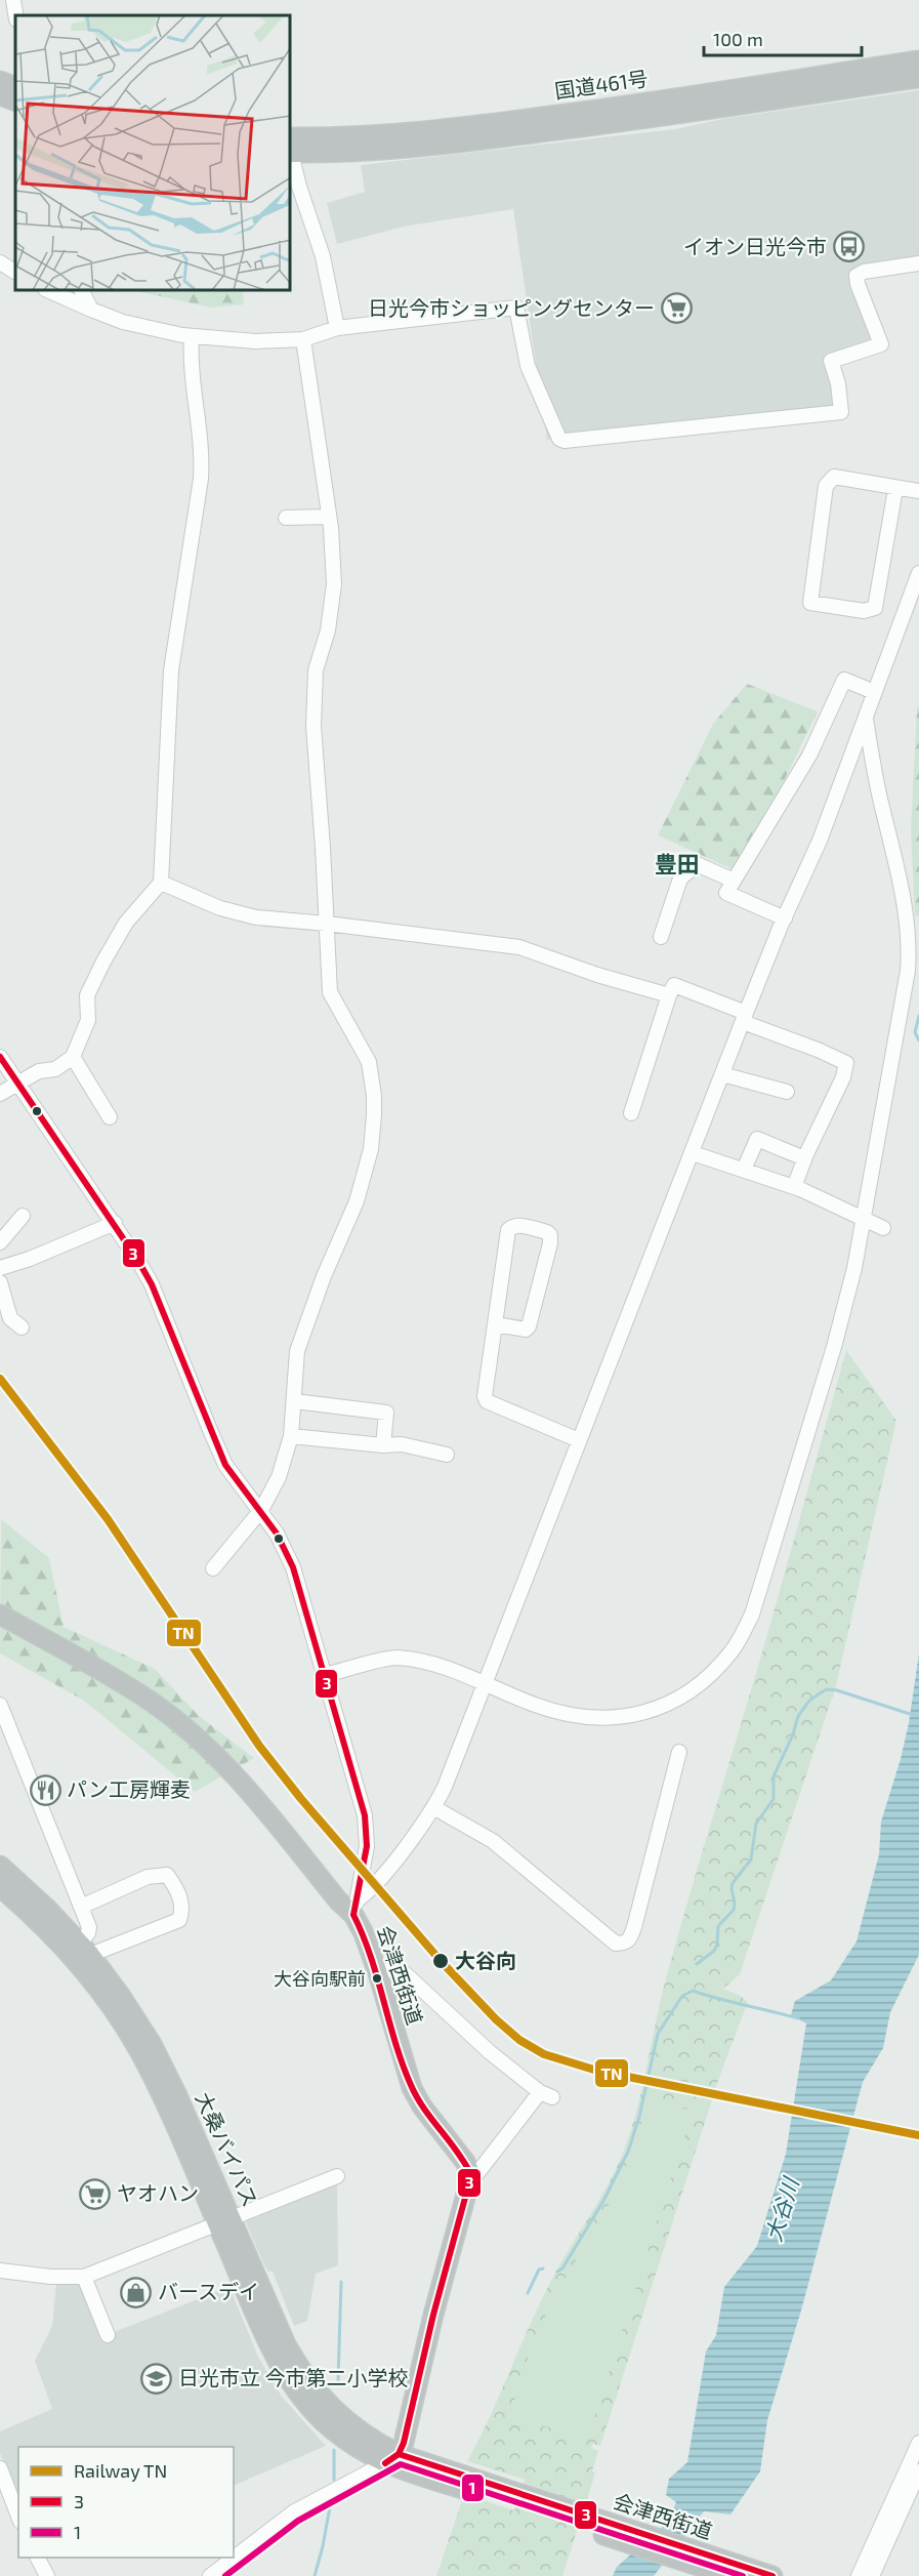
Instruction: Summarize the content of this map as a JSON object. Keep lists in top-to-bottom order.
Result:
{
  "streets": {
    "highway": ["国道461号", "会津西街道", "大桑バイパス"]
  },
  "crossings": [
    ["会津西街道", "大桑バイパス"]
  ],
  "districts": ["豊田"],
  "water": ["大谷川"],
  "places": {
    "bus stop": ["イオン日光今市"],
    "supermarket": ["日光今市ショッピングセンター", "ヤオハン"],
    "restaurant": ["パン工房輝麦"],
    "other": ["大谷向", "大谷向駅前"],
    "shop": ["バースデイ"],
    "school or university": ["日光市立 今市第二小学校"]
  },
  "lines": ["transit line 3", "rail line TN", "transit line 1"],
  "legend": ["Railway TN", "3", "1"],
  "scale_bar": "100 m"
}
